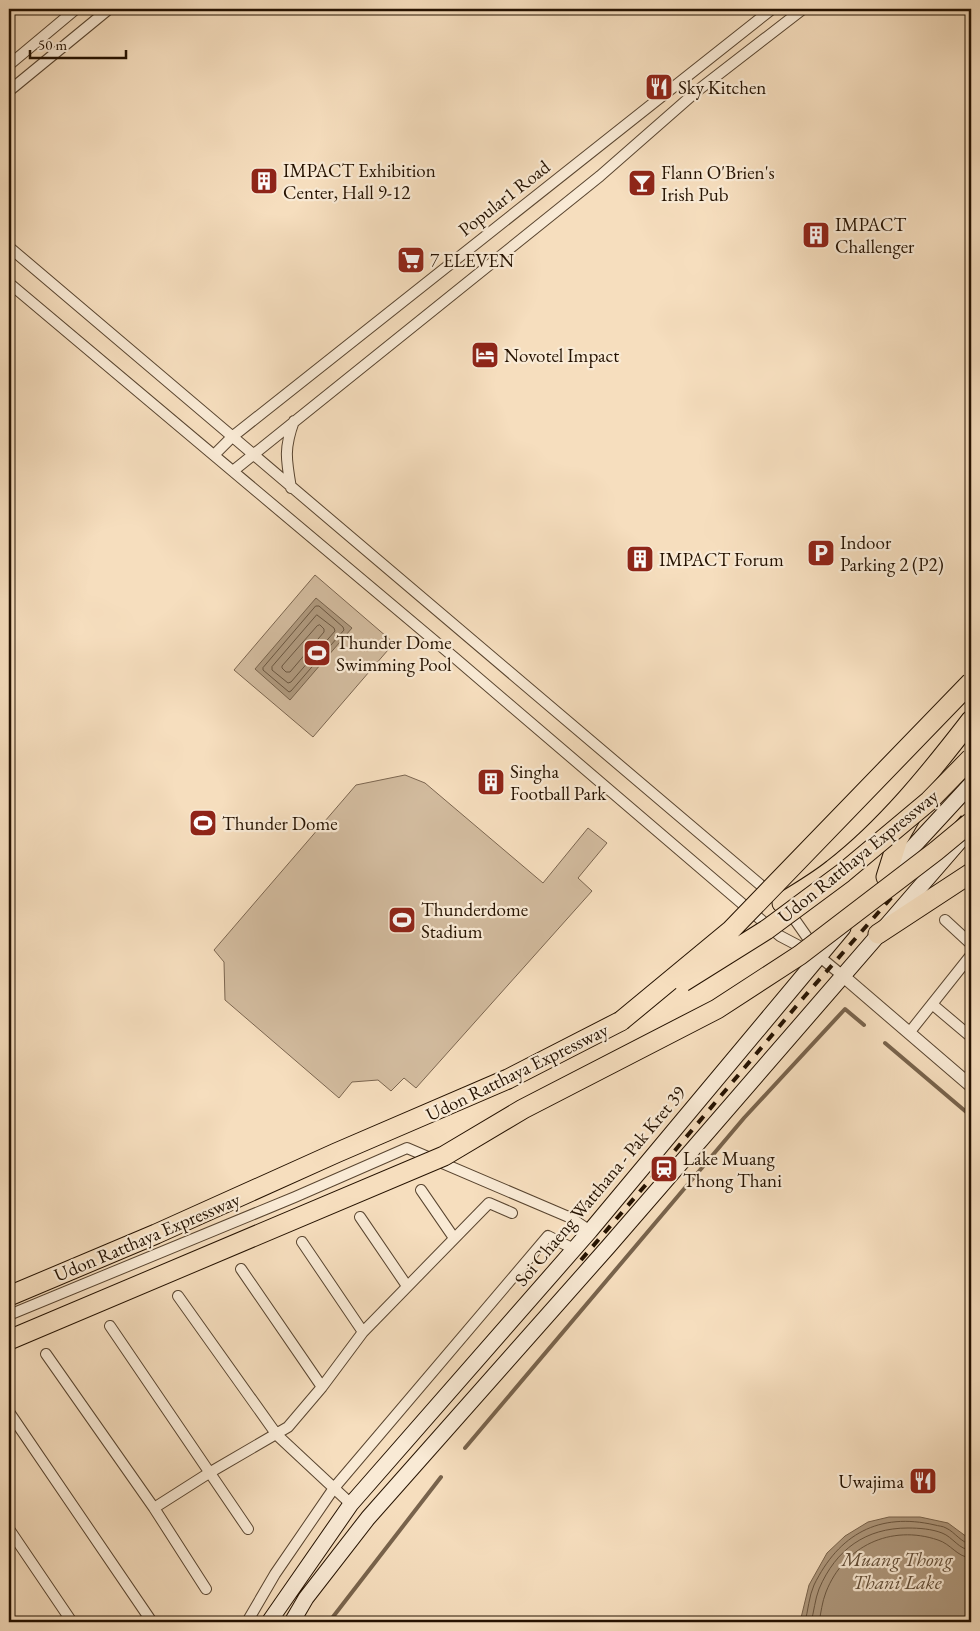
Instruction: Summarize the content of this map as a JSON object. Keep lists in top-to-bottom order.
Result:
{
  "streets": {
    "highway": ["Udon Ratthaya Expressway"],
    "main road": ["Soi Chaeng Watthana - Pak Kret 39"],
    "street": ["Popular1 Road"]
  },
  "water": ["Muang Thong Thani Lake"],
  "places": {
    "restaurant": ["Sky Kitchen", "Uwajima"],
    "building": [
      "IMPACT Exhibition Center, Hall 9-12",
      "IMPACT Challenger",
      "IMPACT Forum",
      "Singha Football Park"
    ],
    "bar": ["Flann O'Brien's Irish Pub"],
    "supermarket": ["7 ELEVEN"],
    "hotel": ["Novotel Impact"],
    "parking": ["Indoor Parking 2 (P2)"],
    "sports": ["Thunder Dome Swimming Pool", "Thunder Dome", "Thunderdome Stadium"],
    "station": ["Lake Muang Thong Thani"]
  },
  "scale_bar": "50 m"
}
